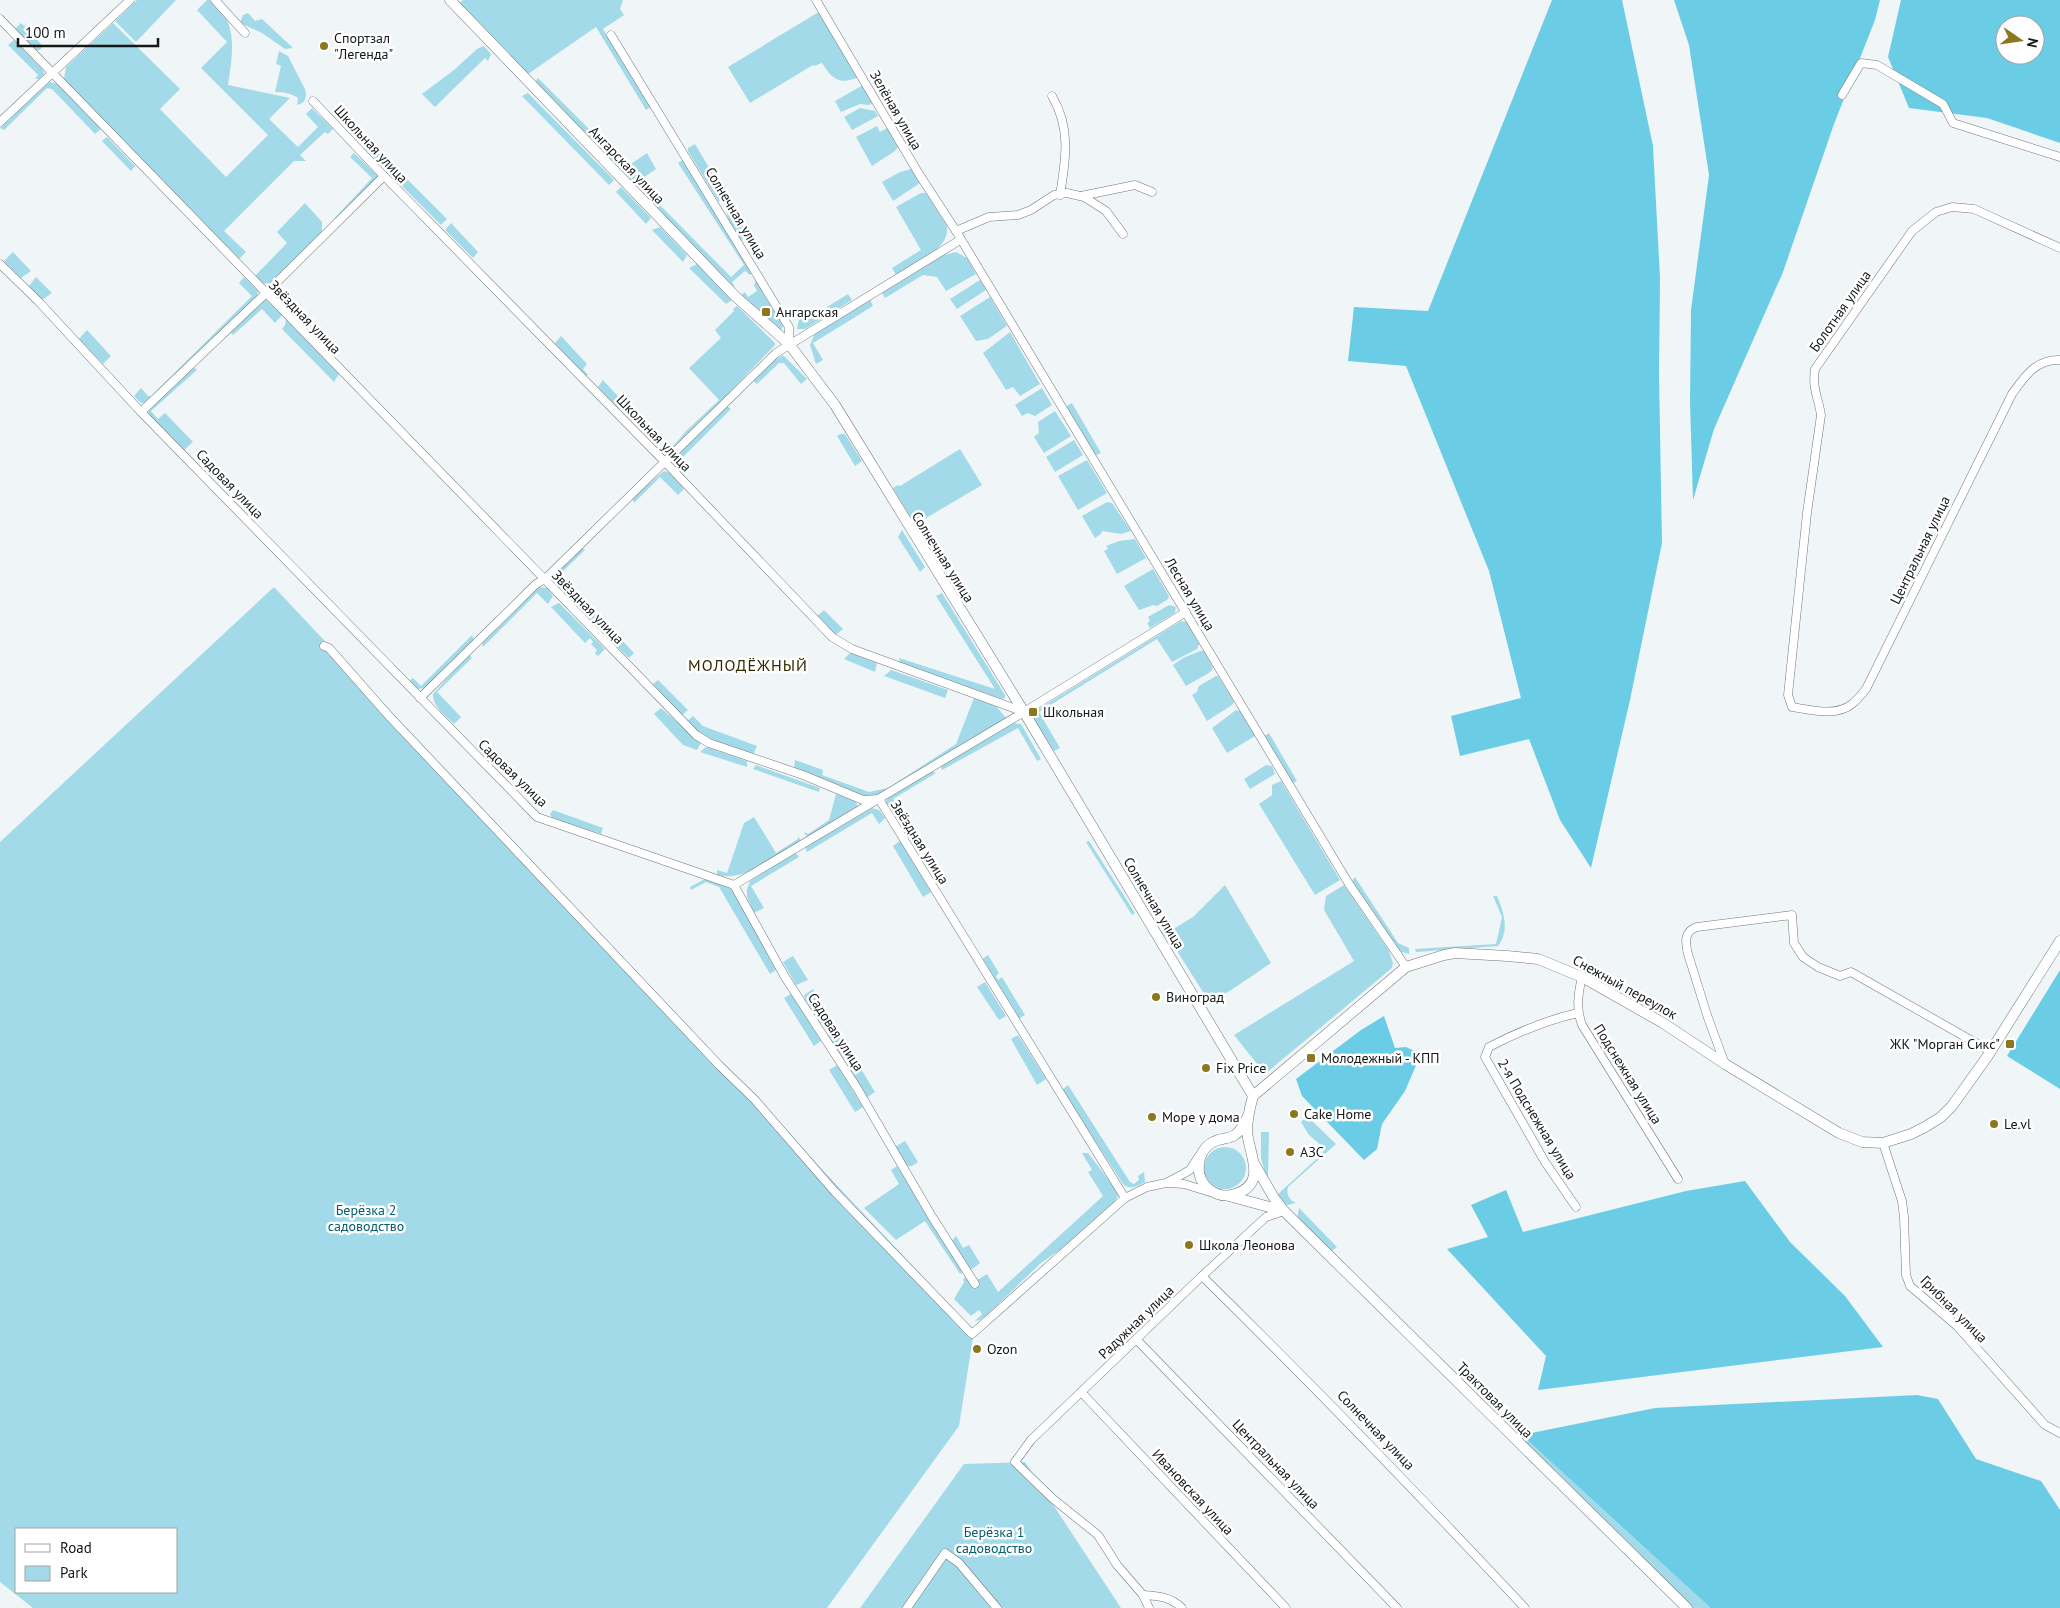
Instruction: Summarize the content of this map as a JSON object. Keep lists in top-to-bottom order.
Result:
{
  "streets": {
    "street": [
      "Зелёная улица",
      "Школьная улица",
      "Ангарская улица",
      "Солнечная улица",
      "Болотная улица",
      "Звёздная улица",
      "Садовая улица",
      "Центральная улица",
      "Лесная улица",
      "Снежный переулок",
      "Подснежная улица",
      "2-я Подснежная улица",
      "Грибная улица",
      "Радужная улица",
      "Трактовая улица",
      "Ивановская улица"
    ]
  },
  "crossings": [
    ["Зелёная улица", "Лесная улица"],
    ["Школьная улица", "Солнечная улица"],
    ["Ангарская улица", "Солнечная улица"],
    ["Солнечная улица", "Снежный переулок"],
    ["Солнечная улица", "Радужная улица"],
    ["Болотная улица", "Центральная улица"],
    ["Центральная улица", "Радужная улица"],
    ["Лесная улица", "Снежный переулок"],
    ["Снежный переулок", "Подснежная улица"],
    ["Снежный переулок", "Грибная улица"],
    ["Подснежная улица", "2-я Подснежная улица"],
    ["Радужная улица", "Трактовая улица"],
    ["Радужная улица", "Ивановская улица"]
  ],
  "districts": ["МОЛОДЁЖНЫЙ"],
  "parks": ["Берёзка 2 садоводство", "Берёзка 1 садоводство"],
  "places": {
    "other": [
      "Спортзал \"Легенда\"",
      "Виноград",
      "Fix Price",
      "Cake Home",
      "Море у дома",
      "Le.vl",
      "АЗС",
      "Школа Леонова",
      "Ozon"
    ],
    "transit": [
      "Ангарская",
      "Школьная",
      "ЖК \"Морган Сикс\"",
      "Молодежный - КПП"
    ]
  },
  "legend": ["Road", "Park"],
  "scale_bar": "100 m",
  "north": "right"
}
